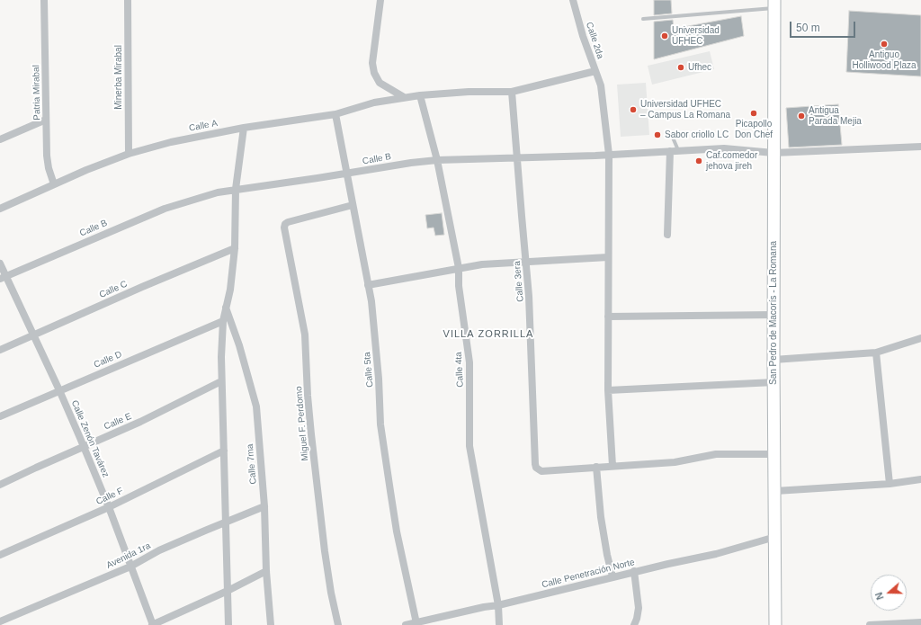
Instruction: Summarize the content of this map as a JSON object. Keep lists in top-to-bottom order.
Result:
{
  "streets": {
    "main road": ["San Pedro de Macorís - La Romana"],
    "street": [
      "Calle 2da",
      "Minerba Mirabal",
      "Patria Mirabal",
      "Calle A",
      "Calle B",
      "Calle 3era",
      "Calle C",
      "Calle D",
      "Calle 5ta",
      "Calle 4ta",
      "Calle E",
      "Miguel F. Perdomo",
      "Calle Zenón Tavárez",
      "Calle 7ma",
      "Calle F",
      "Avenida 1ra",
      "Calle Penetración Norte"
    ]
  },
  "crossings": [
    ["Calle 2da", "Calle A"],
    ["Calle 2da", "Calle B"],
    ["Minerba Mirabal", "Calle A"],
    ["Patria Mirabal", "Calle A"],
    ["Calle A", "Calle 3era"],
    ["Calle A", "Calle 5ta"],
    ["Calle A", "Calle 4ta"],
    ["Calle B", "Calle 3era"],
    ["Calle B", "San Pedro de Macorís - La Romana"],
    ["Calle B", "Calle 5ta"],
    ["Calle B", "Calle 4ta"],
    ["Calle B", "Calle Zenón Tavárez"],
    ["Calle C", "Calle Zenón Tavárez"],
    ["San Pedro de Macorís - La Romana", "Calle Penetración Norte"],
    ["Calle D", "Calle Zenón Tavárez"],
    ["Calle 5ta", "Miguel F. Perdomo"],
    ["Calle 5ta", "Calle Penetración Norte"],
    ["Calle 4ta", "Calle Penetración Norte"],
    ["Calle E", "Calle Zenón Tavárez"],
    ["Calle Zenón Tavárez", "Calle F"],
    ["Calle Zenón Tavárez", "Avenida 1ra"],
    ["Calle 7ma", "Avenida 1ra"]
  ],
  "districts": ["VILLA ZORRILLA"],
  "places": [
    "Universidad UFHEC",
    "Antiguo Holliwood Plaza",
    "Ufhec",
    "Universidad UFHEC – Campus La Romana",
    "Picapollo Don Chef",
    "Antigua Parada Mejia",
    "Sabor criollo LC",
    "Caf.comedor jehova jireh"
  ],
  "scale_bar": "50 m",
  "north": "left"
}
